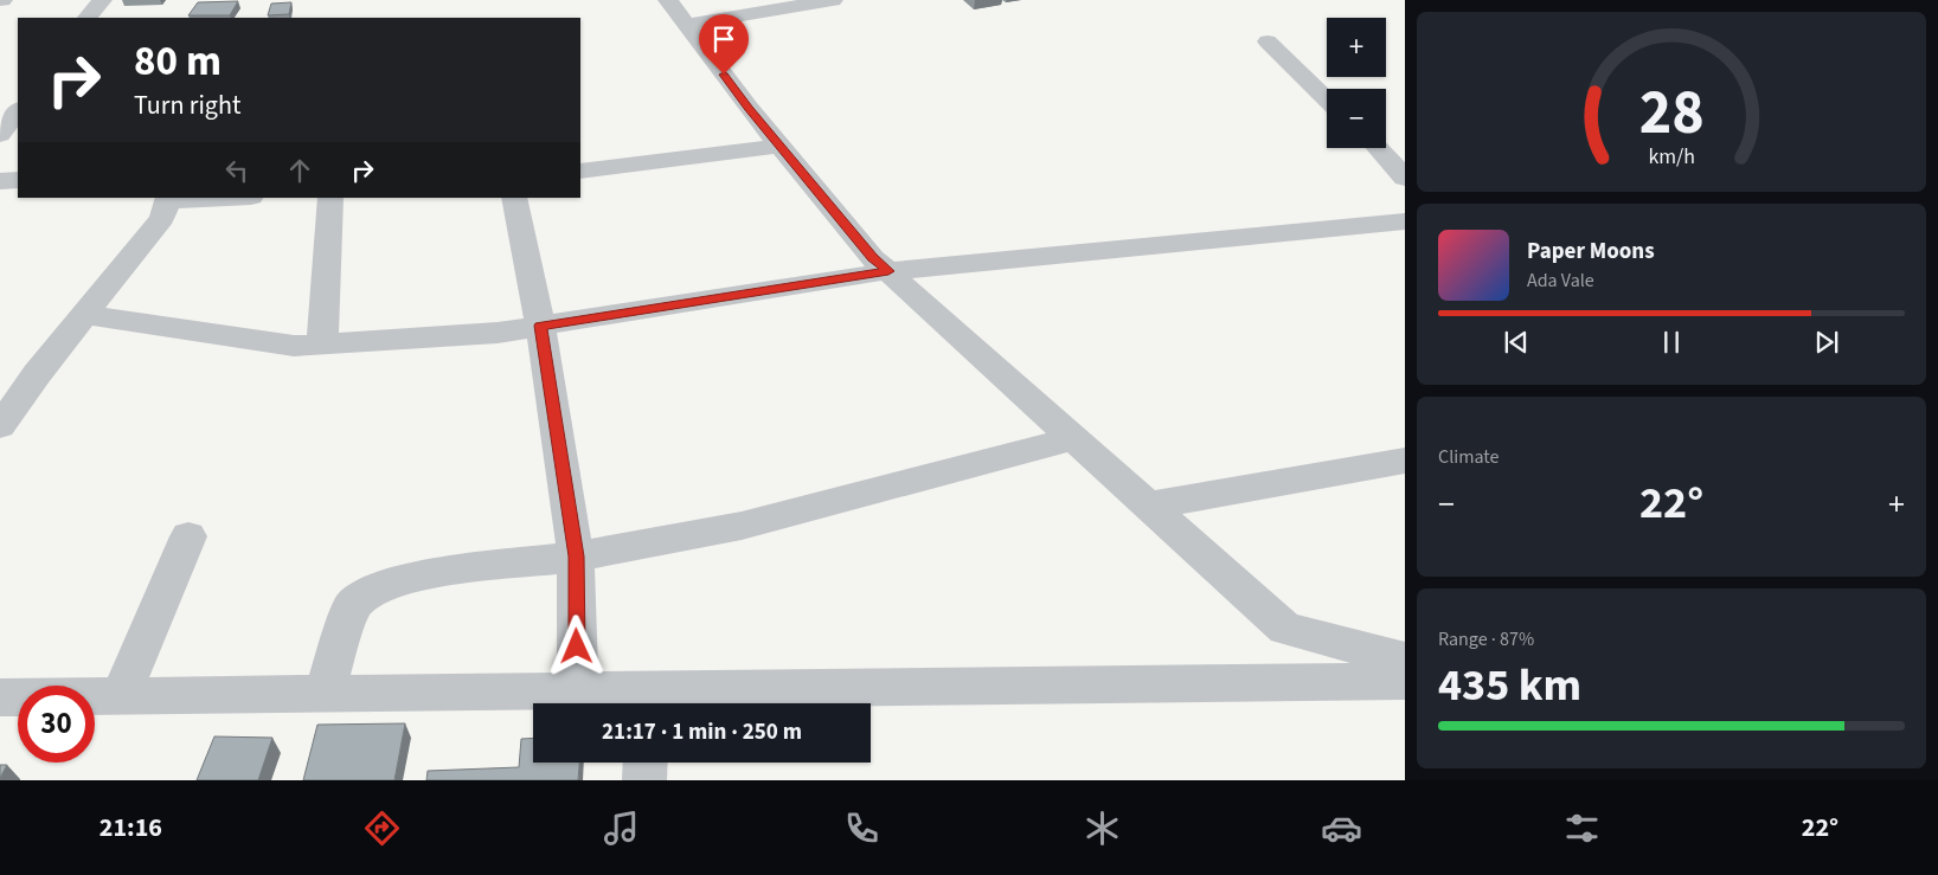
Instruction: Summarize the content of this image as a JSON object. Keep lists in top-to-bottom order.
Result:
{
  "page": {
    "map_buttons": ["+", "−"],
    "turn": ["80 m", "Turn right"],
    "song": ["Paper Moons", "Ada Vale"],
    "tile": [
      "Climate",
      ["Range · 87%", "435 km"]
    ],
    "heat": ["−", "22°", "+"],
    "limit": "30",
    "trip": "21:17 · 1 min · 250 m",
    "tabs": ["21:16", "22°"],
    "gauge": ["28", "km/h"]
  }
}
